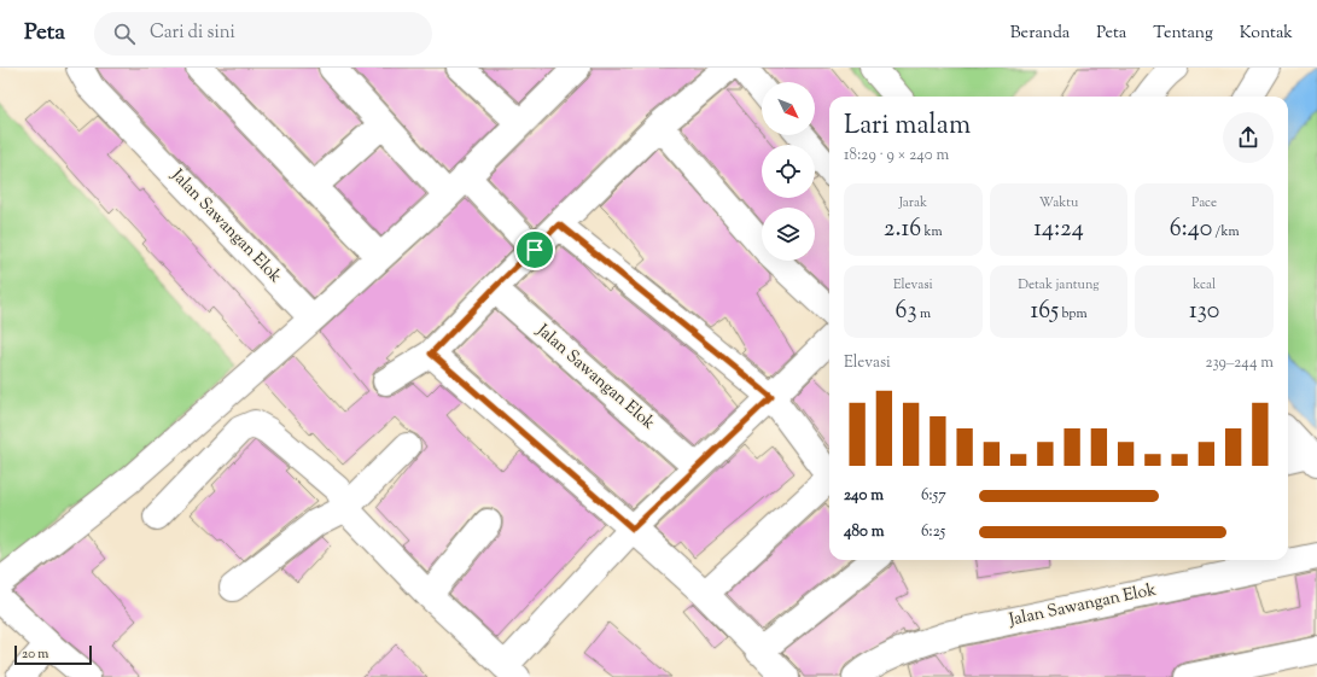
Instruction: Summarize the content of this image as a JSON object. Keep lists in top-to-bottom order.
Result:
{
  "streets": {
    "street": ["Jalan Sawangan Elok"]
  },
  "scale_bar": "20 m",
  "north": "bottom right",
  "page": {
    "header": "Peta",
    "search": "Cari di sini",
    "nav": [
      "Beranda",
      "Peta",
      "Tentang",
      "Kontak"
    ],
    "heading": ["Lari malam", "18:29 · 9 × 240 m"],
    "stats": [
      ["Jarak", "2.16 km"],
      ["Waktu", "14:24"],
      ["Pace", "6:40 /km"],
      ["Elevasi", "63 m"],
      ["Detak jantung", "165 bpm"],
      ["kcal", "130"]
    ],
    "chart": ["Elevasi", "239–244 m"],
    "list": [
      {
        "name": "240 m",
        "note": "6:57"
      },
      {
        "name": "480 m",
        "note": "6:25"
      }
    ],
    "scale": "20 m"
  }
}
